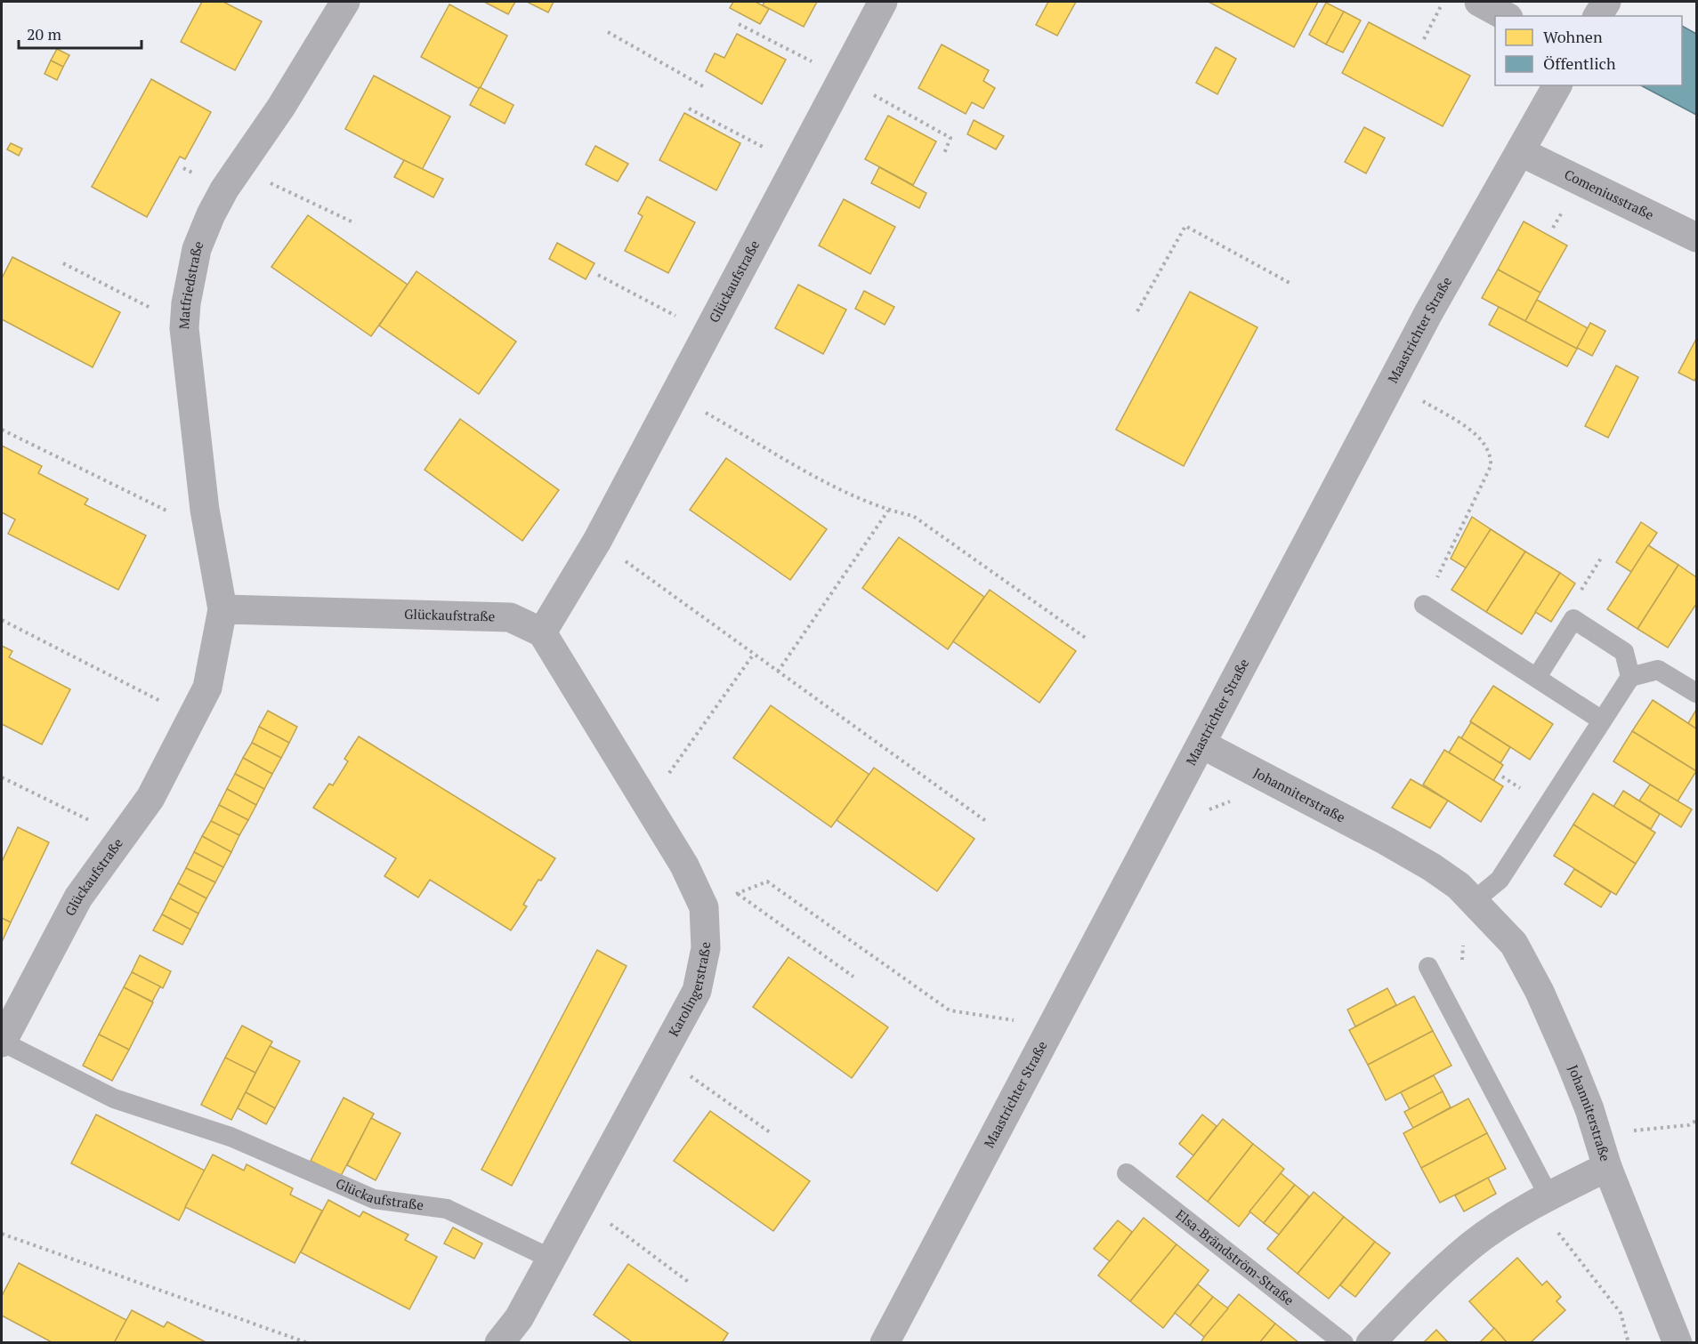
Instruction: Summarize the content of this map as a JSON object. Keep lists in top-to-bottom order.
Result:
{
  "streets": {
    "street": [
      "Comeniusstraße",
      "Glückaufstraße",
      "Matfriedstraße",
      "Maastrichter Straße",
      "Johanniterstraße",
      "Karolingerstraße"
    ],
    "lane": ["Elsa-Brändström-Straße"]
  },
  "crossings": [
    ["Comeniusstraße", "Maastrichter Straße"],
    ["Glückaufstraße", "Matfriedstraße"],
    ["Glückaufstraße", "Karolingerstraße"],
    ["Maastrichter Straße", "Johanniterstraße"]
  ],
  "legend": ["Wohnen", "Öffentlich"],
  "scale_bar": "20 m"
}
